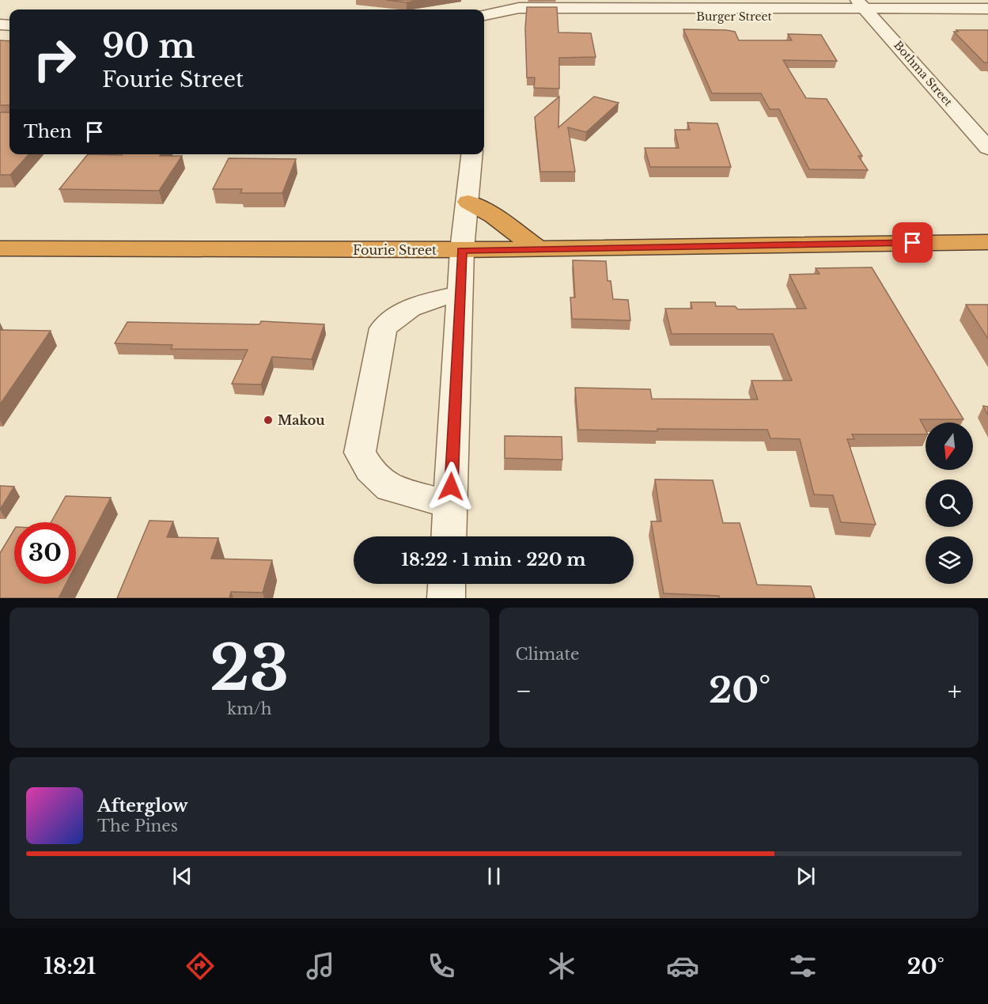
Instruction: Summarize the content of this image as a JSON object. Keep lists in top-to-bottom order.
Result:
{
  "streets": {
    "highway": ["Fourie Street"],
    "street": ["Burger Street", "Bothma Street"]
  },
  "crossings": [
    ["Burger Street", "Bothma Street"]
  ],
  "places": ["Makou"],
  "north": "bottom",
  "page": {
    "turn": ["90 m", "Fourie Street"],
    "then": "Then",
    "limit": "30",
    "trip": "18:22 · 1 min · 220 m",
    "tile": [
      ["23", "km/h"],
      "Climate"
    ],
    "heat": ["−", "20°", "+"],
    "song": ["Afterglow", "The Pines"],
    "tabs": ["18:21", "20°"]
  }
}
